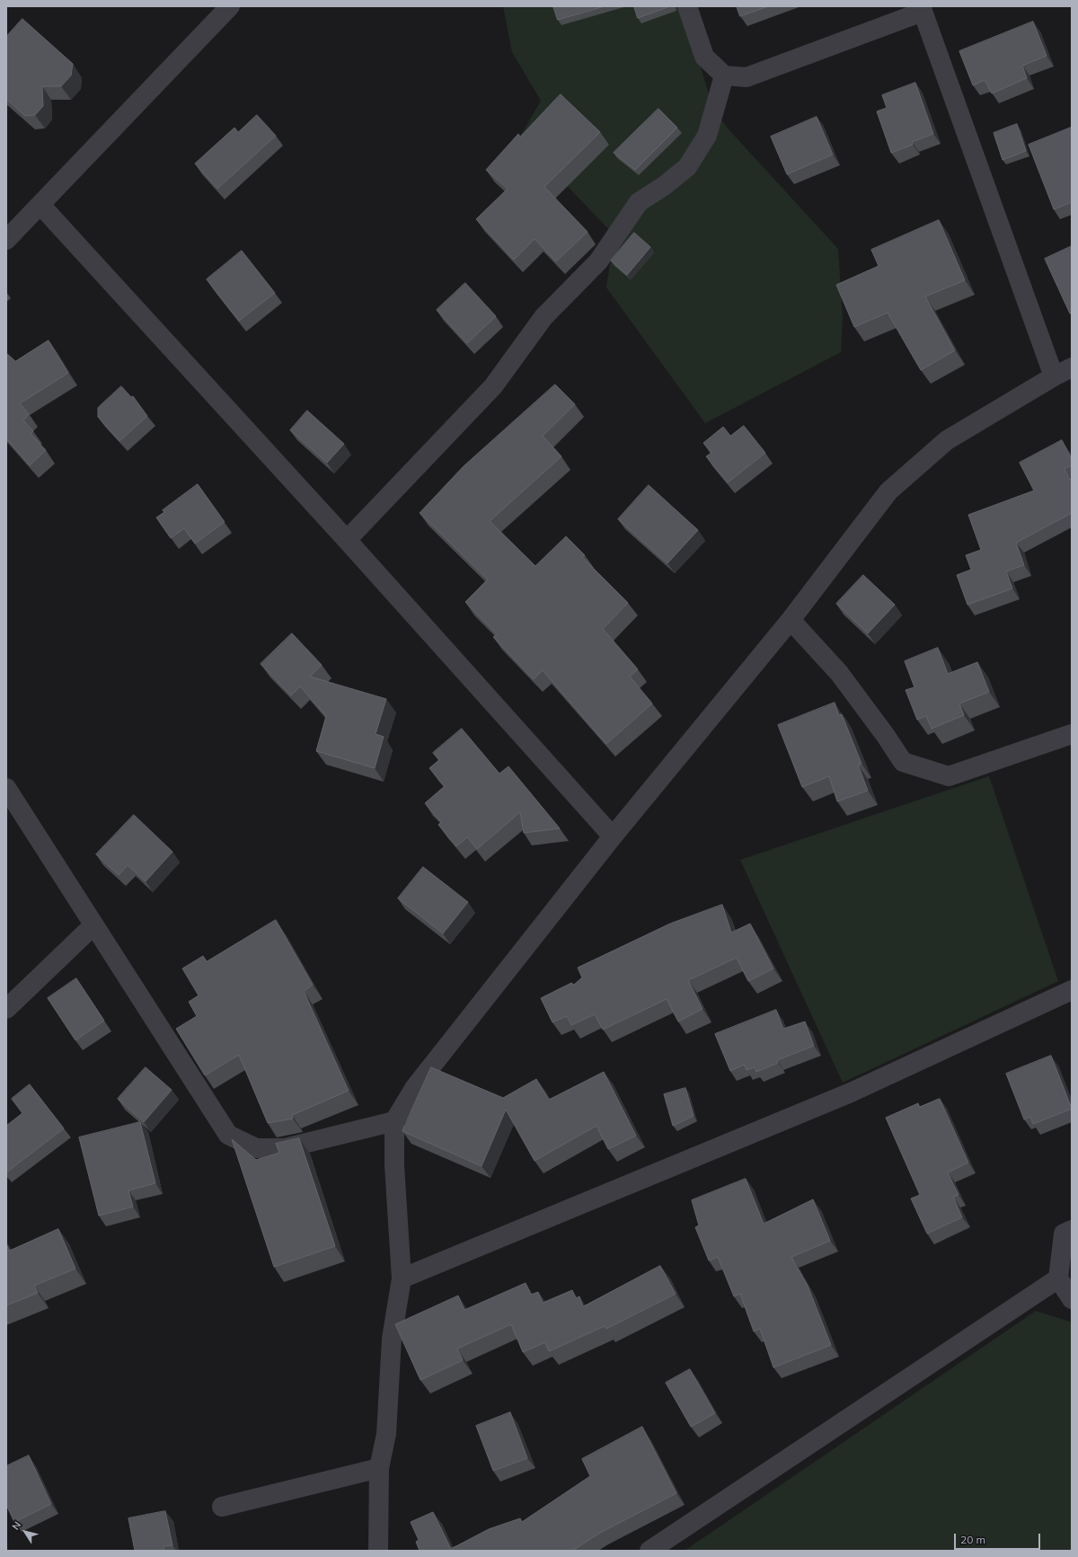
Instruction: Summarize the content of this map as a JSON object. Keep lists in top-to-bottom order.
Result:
{
  "scale_bar": "20 m",
  "north": "top left"
}
